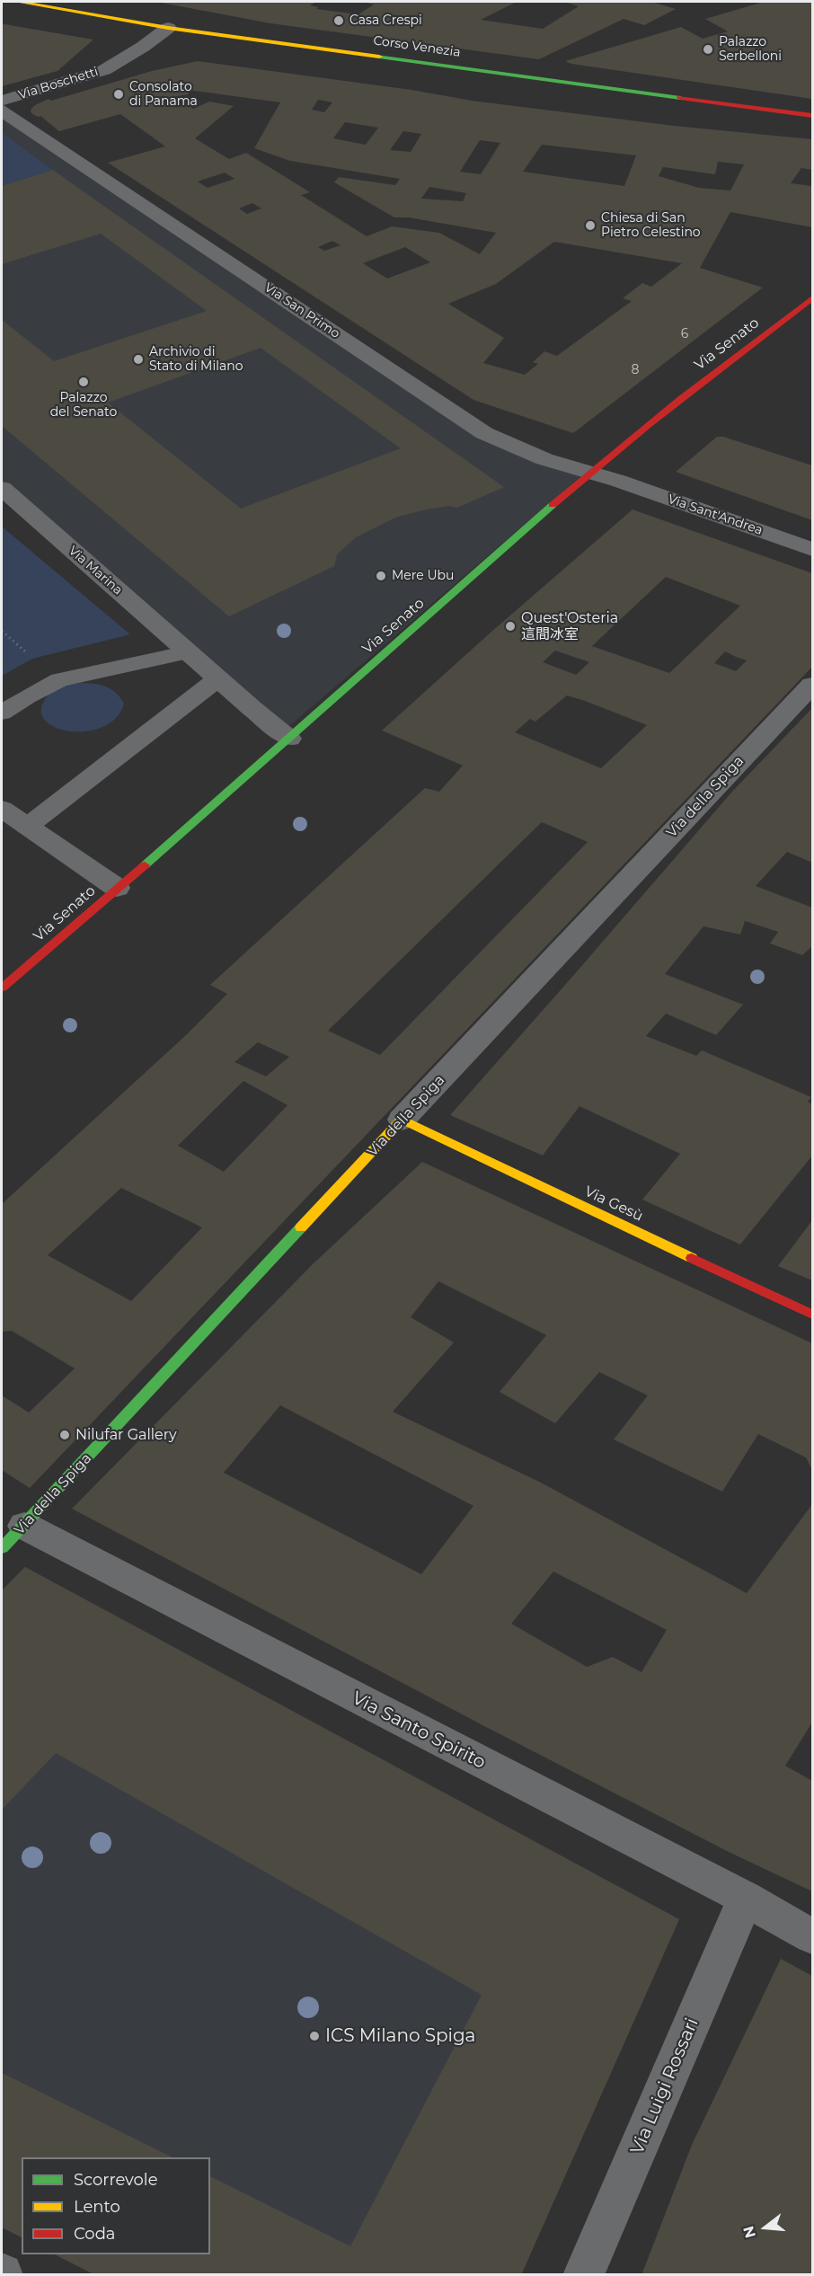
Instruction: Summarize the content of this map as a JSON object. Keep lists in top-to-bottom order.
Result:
{
  "streets": {
    "street": [
      "Corso Venezia",
      "Via Boschetti",
      "Via San Primo",
      "Via Senato",
      "Via Sant'Andrea",
      "Via Marina",
      "Via della Spiga",
      "Via Gesù",
      "Via Santo Spirito",
      "Via Luigi Rossari"
    ]
  },
  "crossings": [
    ["Corso Venezia", "Via Boschetti"],
    ["Via San Primo", "Via Senato"],
    ["Via San Primo", "Via Sant'Andrea"],
    ["Via Senato", "Via Marina"],
    ["Via della Spiga", "Via Gesù"],
    ["Via della Spiga", "Via Santo Spirito"],
    ["Via Santo Spirito", "Via Luigi Rossari"]
  ],
  "places": [
    "Casa Crespi",
    "Palazzo Serbelloni",
    "Consolato di Panama",
    "Chiesa di San Pietro Celestino",
    "Archivio di Stato di Milano",
    "Palazzo del Senato",
    "Mere Ubu",
    "Quest'Osteria 這間冰室",
    "Nilufar Gallery",
    "ICS Milano Spiga"
  ],
  "house_numbers": ["6", "8"],
  "legend": ["Scorrevole", "Lento", "Coda"],
  "north": "left"
}
